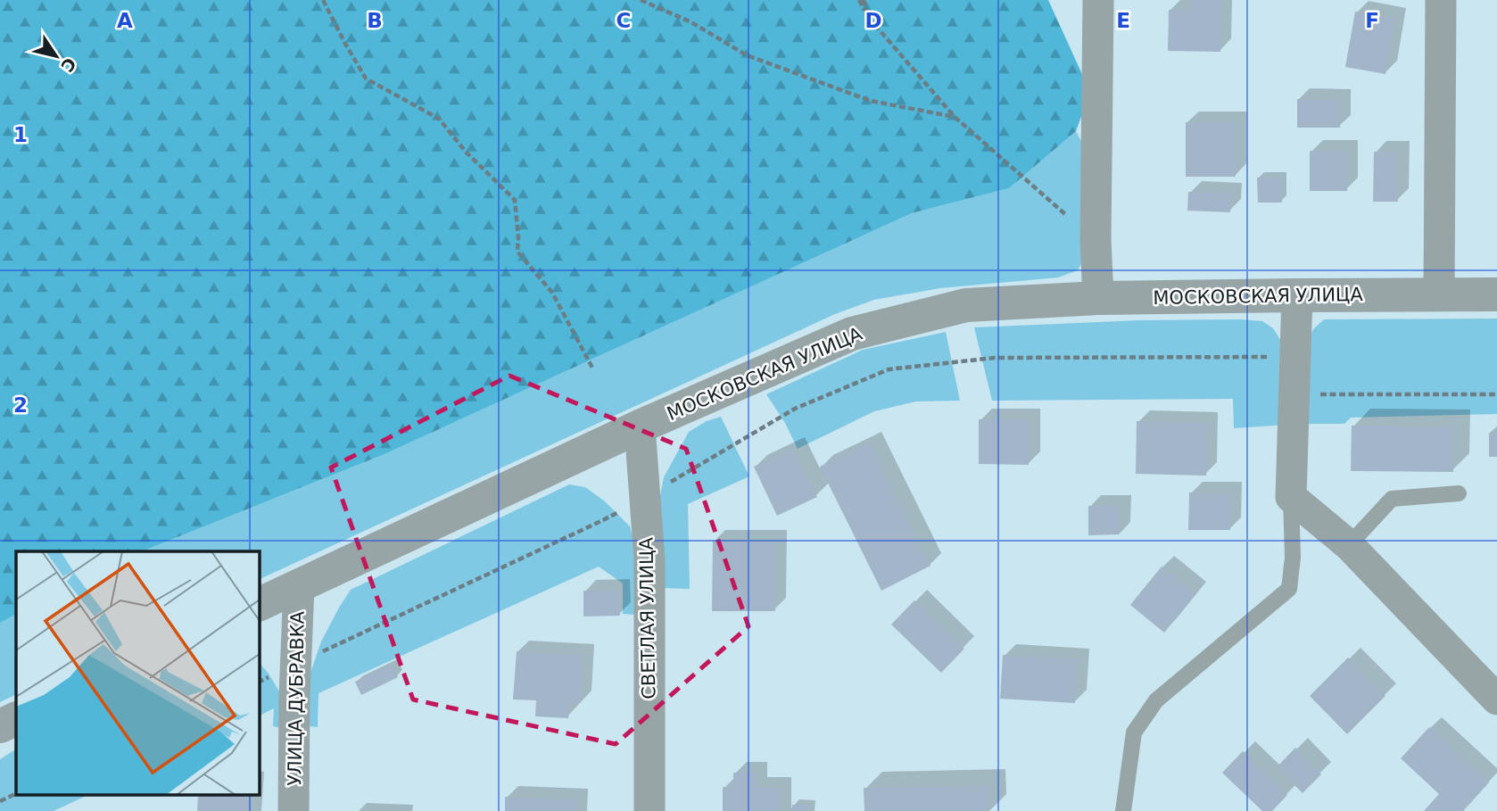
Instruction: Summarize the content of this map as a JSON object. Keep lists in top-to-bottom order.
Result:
{
  "streets": {
    "street": ["МОСКОВСКАЯ УЛИЦА", "СВЕТЛАЯ УЛИЦА", "УЛИЦА ДУБРАВКА"]
  },
  "crossings": [
    ["МОСКОВСКАЯ УЛИЦА", "СВЕТЛАЯ УЛИЦА"],
    ["МОСКОВСКАЯ УЛИЦА", "УЛИЦА ДУБРАВКА"]
  ],
  "north": "bottom right",
  "grid": {
    "columns": [
      "A",
      "B",
      "C",
      "D",
      "E",
      "F"
    ],
    "rows": ["1", "2"]
  }
}
